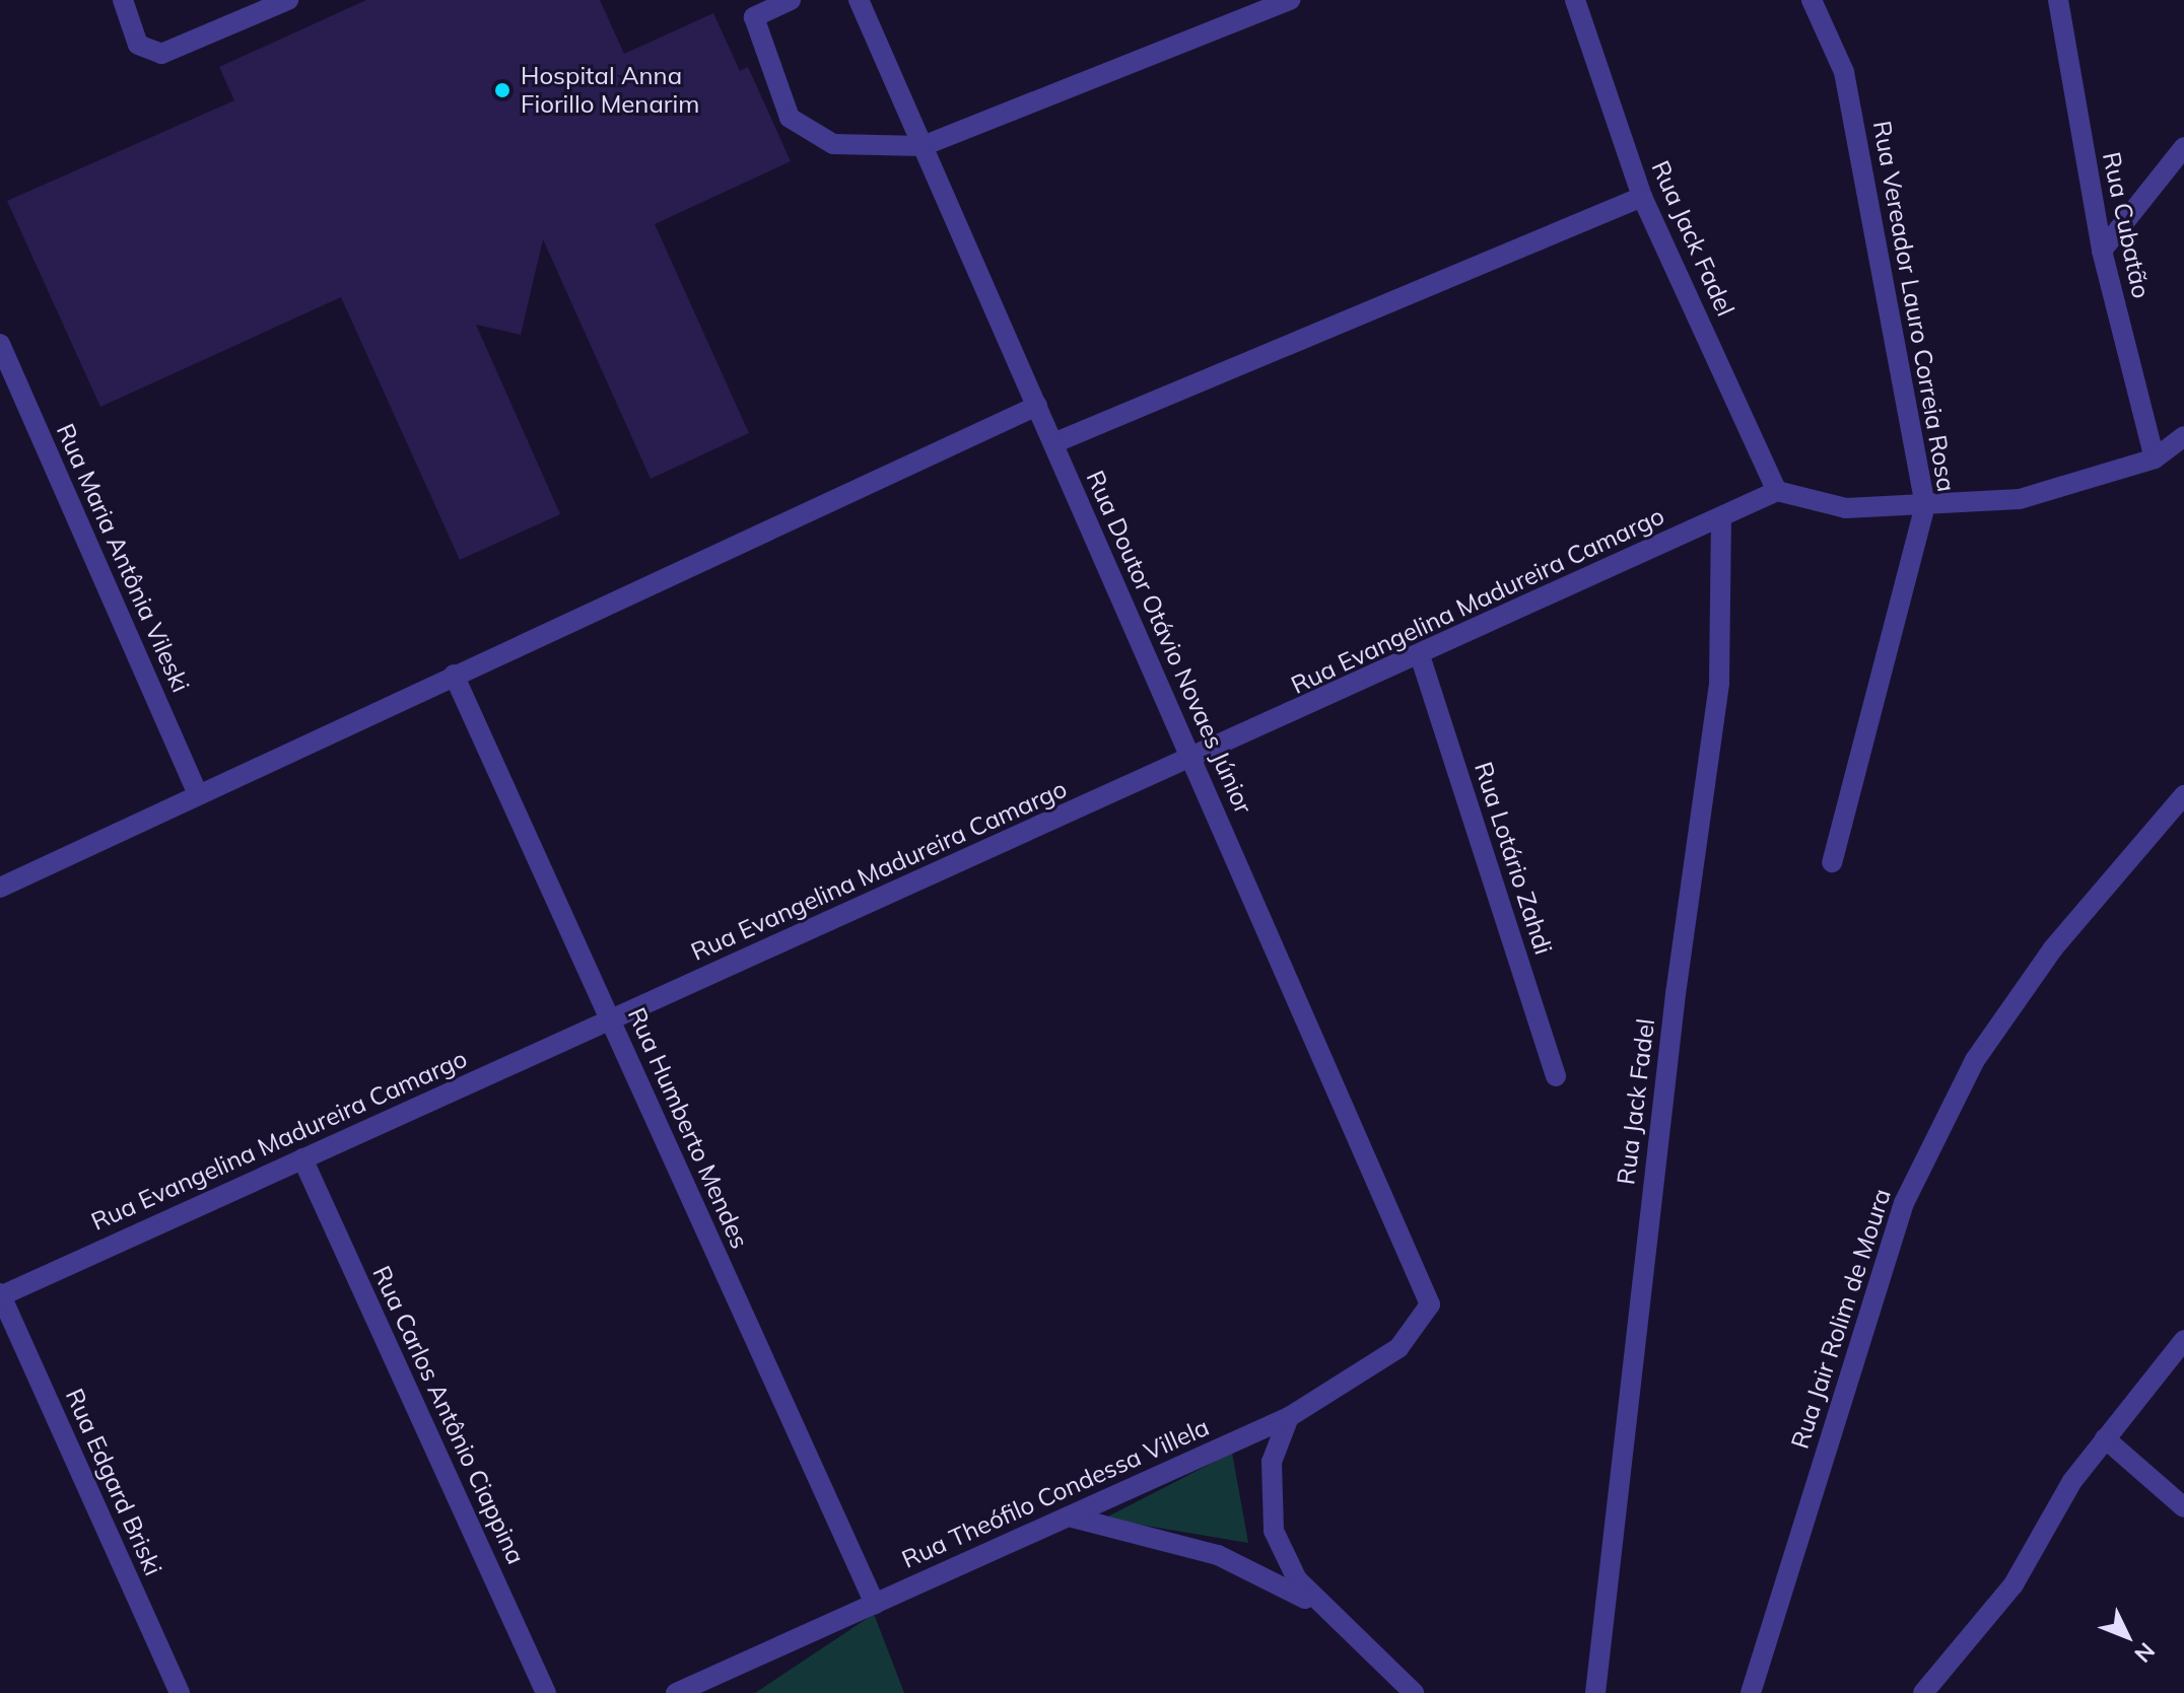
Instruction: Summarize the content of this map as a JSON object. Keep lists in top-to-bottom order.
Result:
{
  "streets": {
    "street": [
      "Rua Cubatão",
      "Rua Jack Fadel",
      "Rua Vereador Lauro Correia Rosa",
      "Rua Maria Antônia Vileski",
      "Rua Evangelina Madureira Camargo",
      "Rua Doutor Otávio Novaes Júnior",
      "Rua Lotário Zahdi",
      "Rua Humberto Mendes",
      "Rua Jair Rolim de Moura",
      "Rua Carlos Antônio Ciappina",
      "Rua Edgard Briski",
      "Rua Theófilo Condessa Villela"
    ]
  },
  "crossings": [
    ["Rua Jack Fadel", "Rua Evangelina Madureira Camargo"],
    ["Rua Evangelina Madureira Camargo", "Rua Doutor Otávio Novaes Júnior"],
    ["Rua Evangelina Madureira Camargo", "Rua Lotário Zahdi"],
    ["Rua Evangelina Madureira Camargo", "Rua Humberto Mendes"],
    ["Rua Evangelina Madureira Camargo", "Rua Carlos Antônio Ciappina"],
    ["Rua Evangelina Madureira Camargo", "Rua Edgard Briski"],
    ["Rua Doutor Otávio Novaes Júnior", "Rua Theófilo Condessa Villela"],
    ["Rua Humberto Mendes", "Rua Theófilo Condessa Villela"]
  ],
  "places": ["Hospital Anna Fiorillo Menarim"],
  "north": "bottom right"
}
